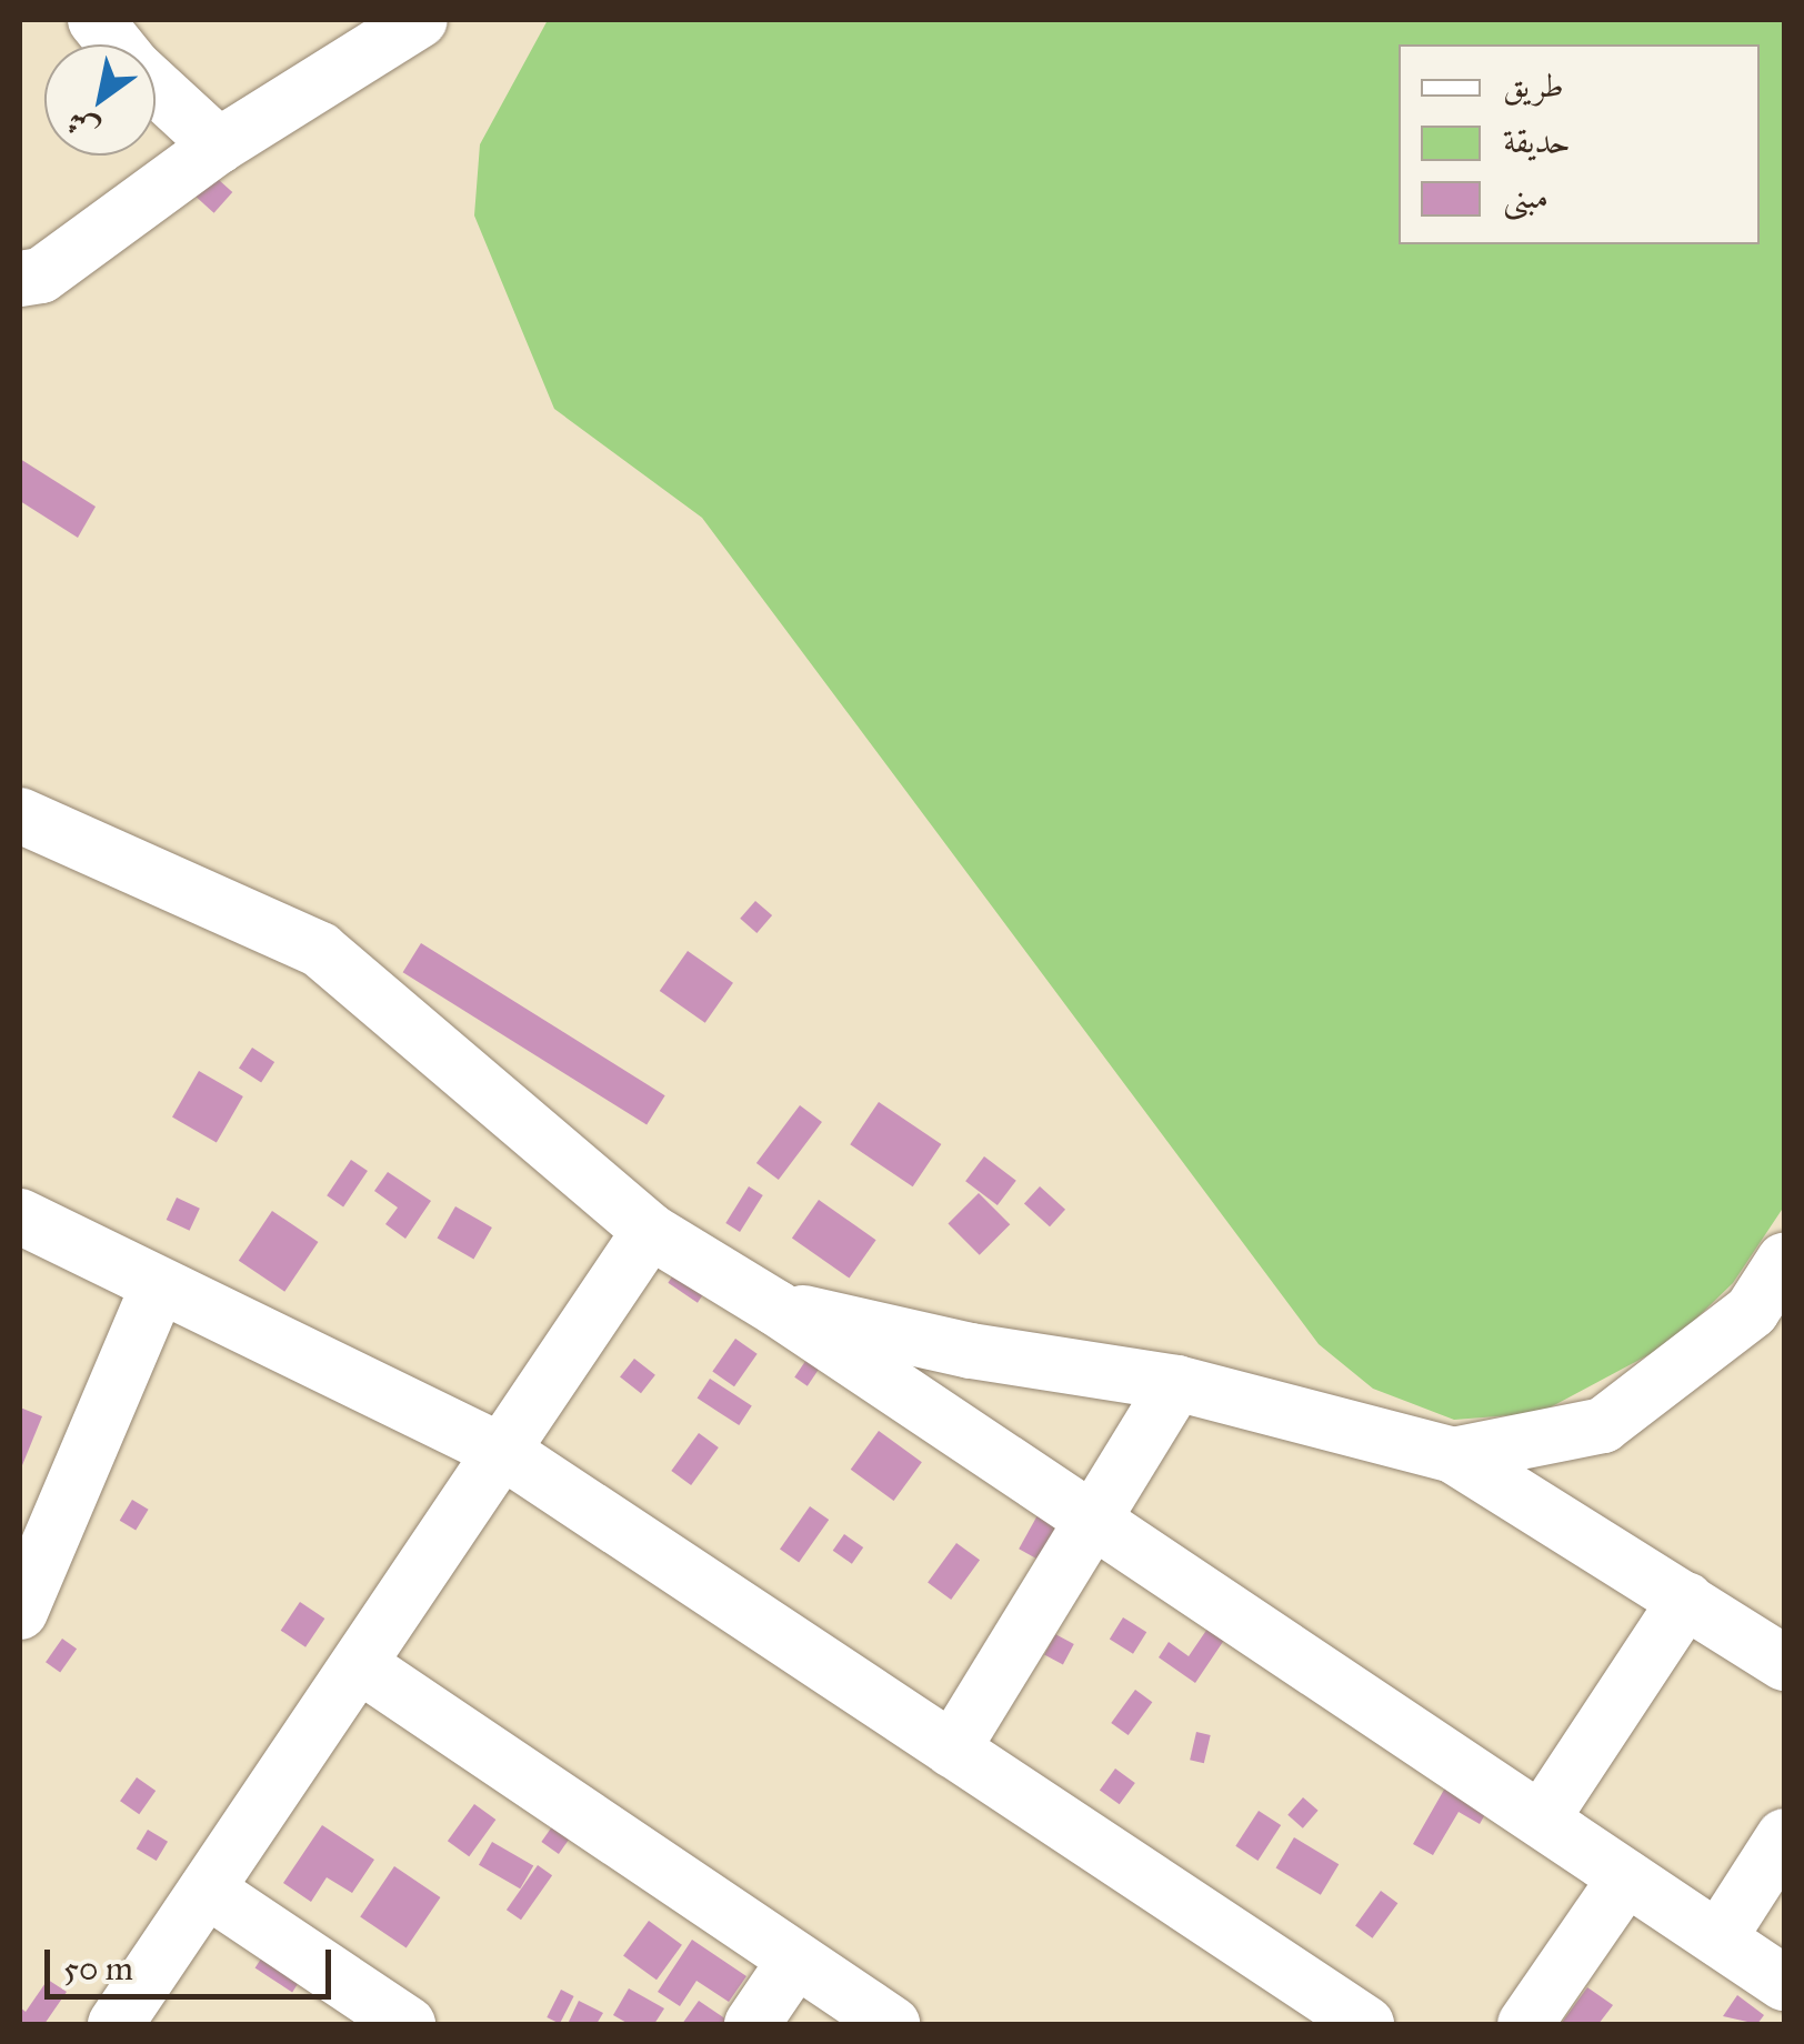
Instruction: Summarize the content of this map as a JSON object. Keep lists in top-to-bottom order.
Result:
{
  "legend": ["طريق", "حديقة", "مبنى"],
  "scale_bar": "50 m",
  "north": "bottom left"
}
